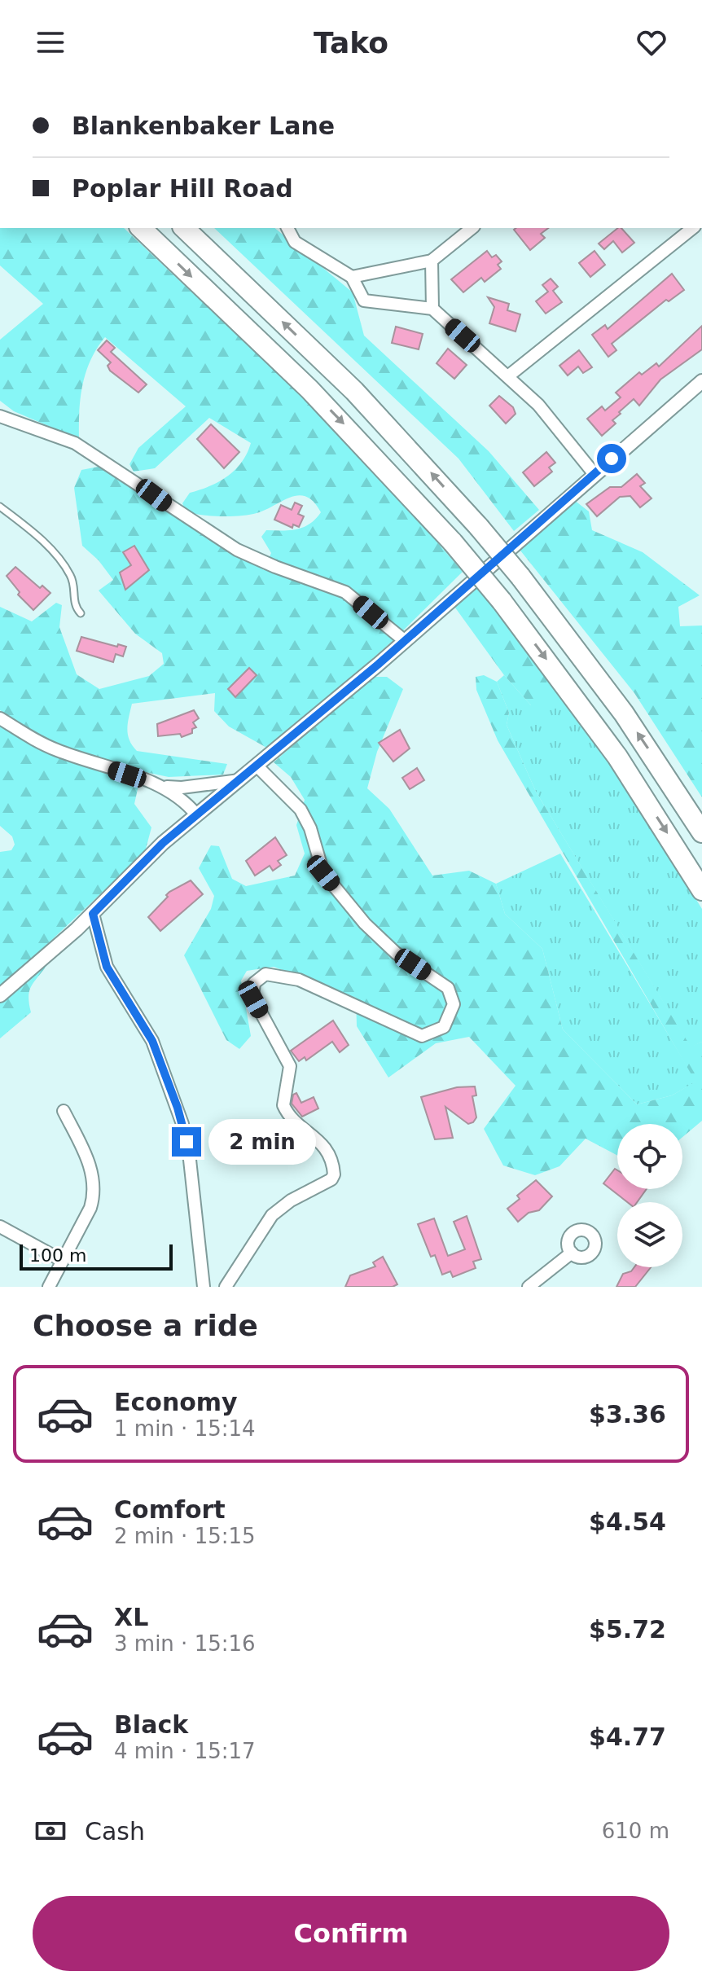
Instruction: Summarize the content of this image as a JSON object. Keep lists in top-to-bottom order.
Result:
{
  "scale_bar": "100 m",
  "page": {
    "header": "Tako",
    "banner": ["Blankenbaker Lane", "Poplar Hill Road"],
    "bubble": "2 min",
    "scale": "100 m",
    "heading": "Choose a ride",
    "list": [
      {
        "name": "Economy",
        "note": "1 min · 15:14",
        "value": "$3.36"
      },
      {
        "name": "Comfort",
        "note": "2 min · 15:15",
        "value": "$4.54"
      },
      {
        "name": "XL",
        "note": "3 min · 15:16",
        "value": "$5.72"
      },
      {
        "name": "Black",
        "note": "4 min · 15:17",
        "value": "$4.77"
      }
    ],
    "pay": ["Cash", "610 m"],
    "buttons": "Confirm"
  }
}
